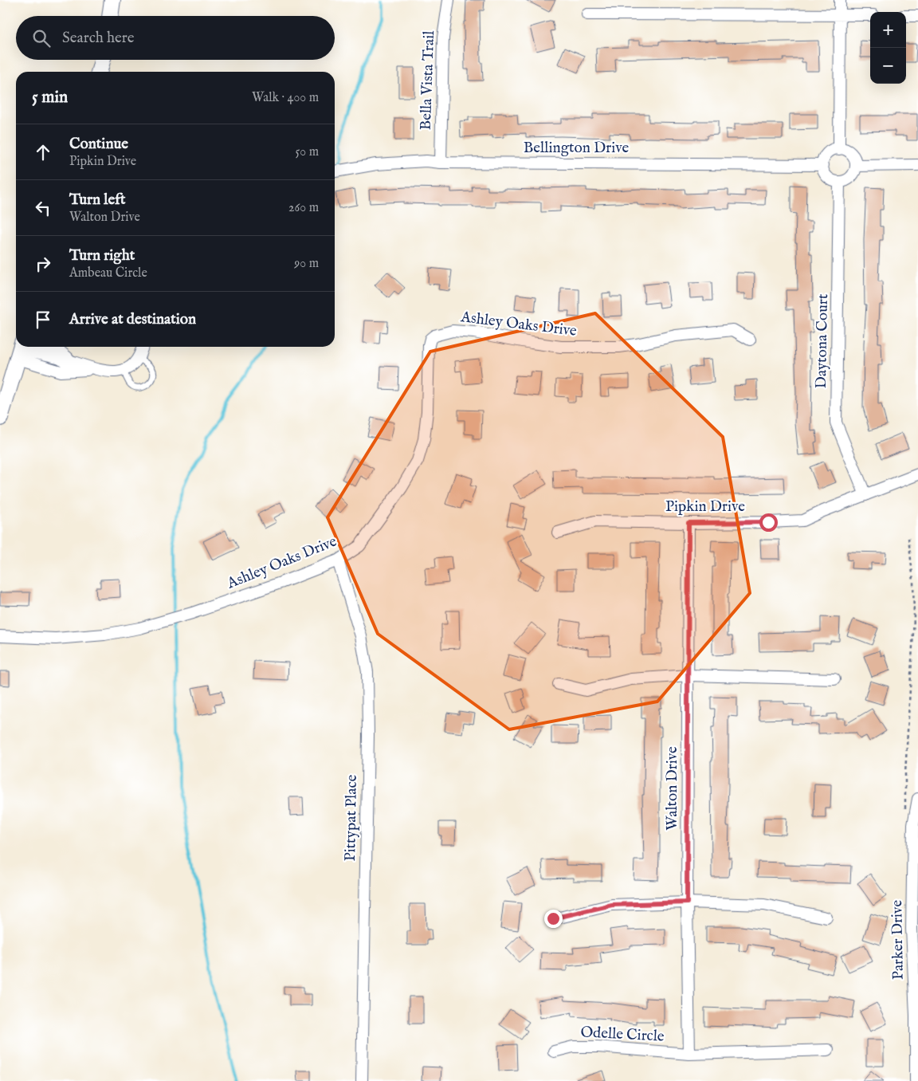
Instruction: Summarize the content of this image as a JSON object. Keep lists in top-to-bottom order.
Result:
{
  "streets": {
    "street": [
      "Bella Vista Trail",
      "Bellington Drive",
      "Ashley Oaks Drive",
      "Daytona Court",
      "Pipkin Drive",
      "Walton Drive",
      "Pittypat Place",
      "Parker Drive",
      "Odelle Circle"
    ]
  },
  "crossings": [
    ["Bella Vista Trail", "Bellington Drive"],
    ["Bellington Drive", "Daytona Court"],
    ["Ashley Oaks Drive", "Pittypat Place"],
    ["Daytona Court", "Pipkin Drive"],
    ["Pipkin Drive", "Walton Drive"],
    ["Walton Drive", "Odelle Circle"]
  ],
  "page": {
    "map_buttons": ["+", "−"],
    "search": "Search here",
    "heading": ["5 min", "Walk · 400 m"],
    "list": [
      ["Continue", "Pipkin Drive", "50 m"],
      ["Turn left", "Walton Drive", "260 m"],
      ["Turn right", "Ambeau Circle", "90 m"],
      "Arrive at destination"
    ]
  }
}
